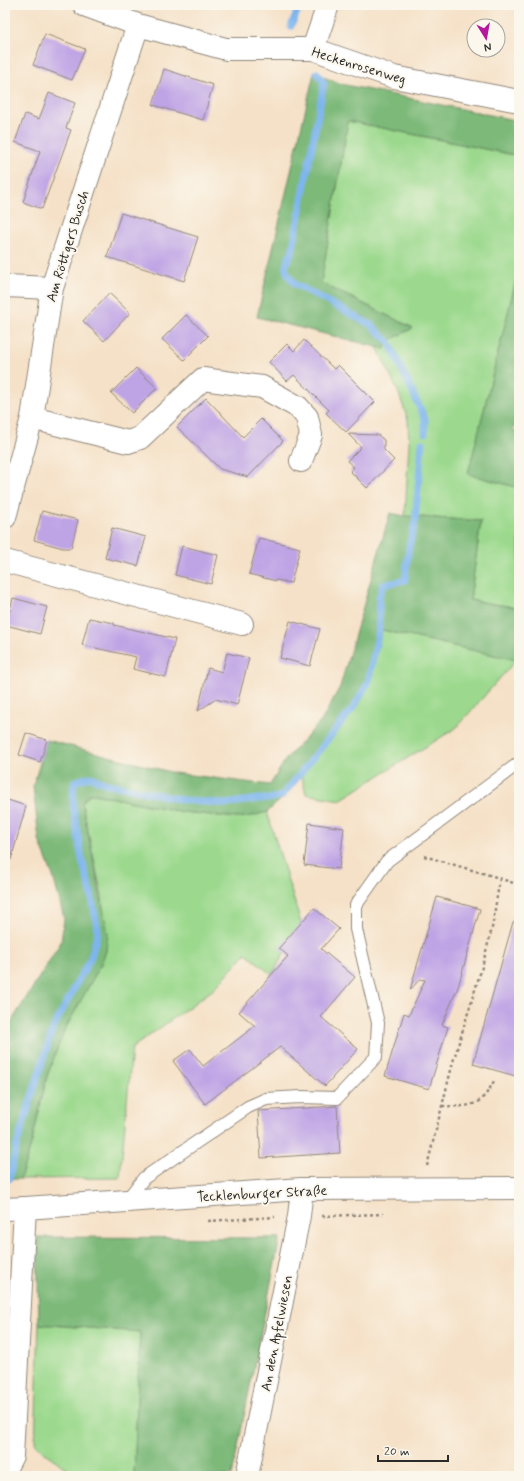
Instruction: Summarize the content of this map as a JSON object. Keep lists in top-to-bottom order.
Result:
{
  "streets": {
    "street": [
      "Heckenrosenweg",
      "Am Röttgers Busch",
      "Tecklenburger Straße",
      "An den Apfelwiesen"
    ]
  },
  "crossings": [
    ["Heckenrosenweg", "Am Röttgers Busch"],
    ["Tecklenburger Straße", "An den Apfelwiesen"]
  ],
  "scale_bar": "20 m",
  "north": "bottom"
}
